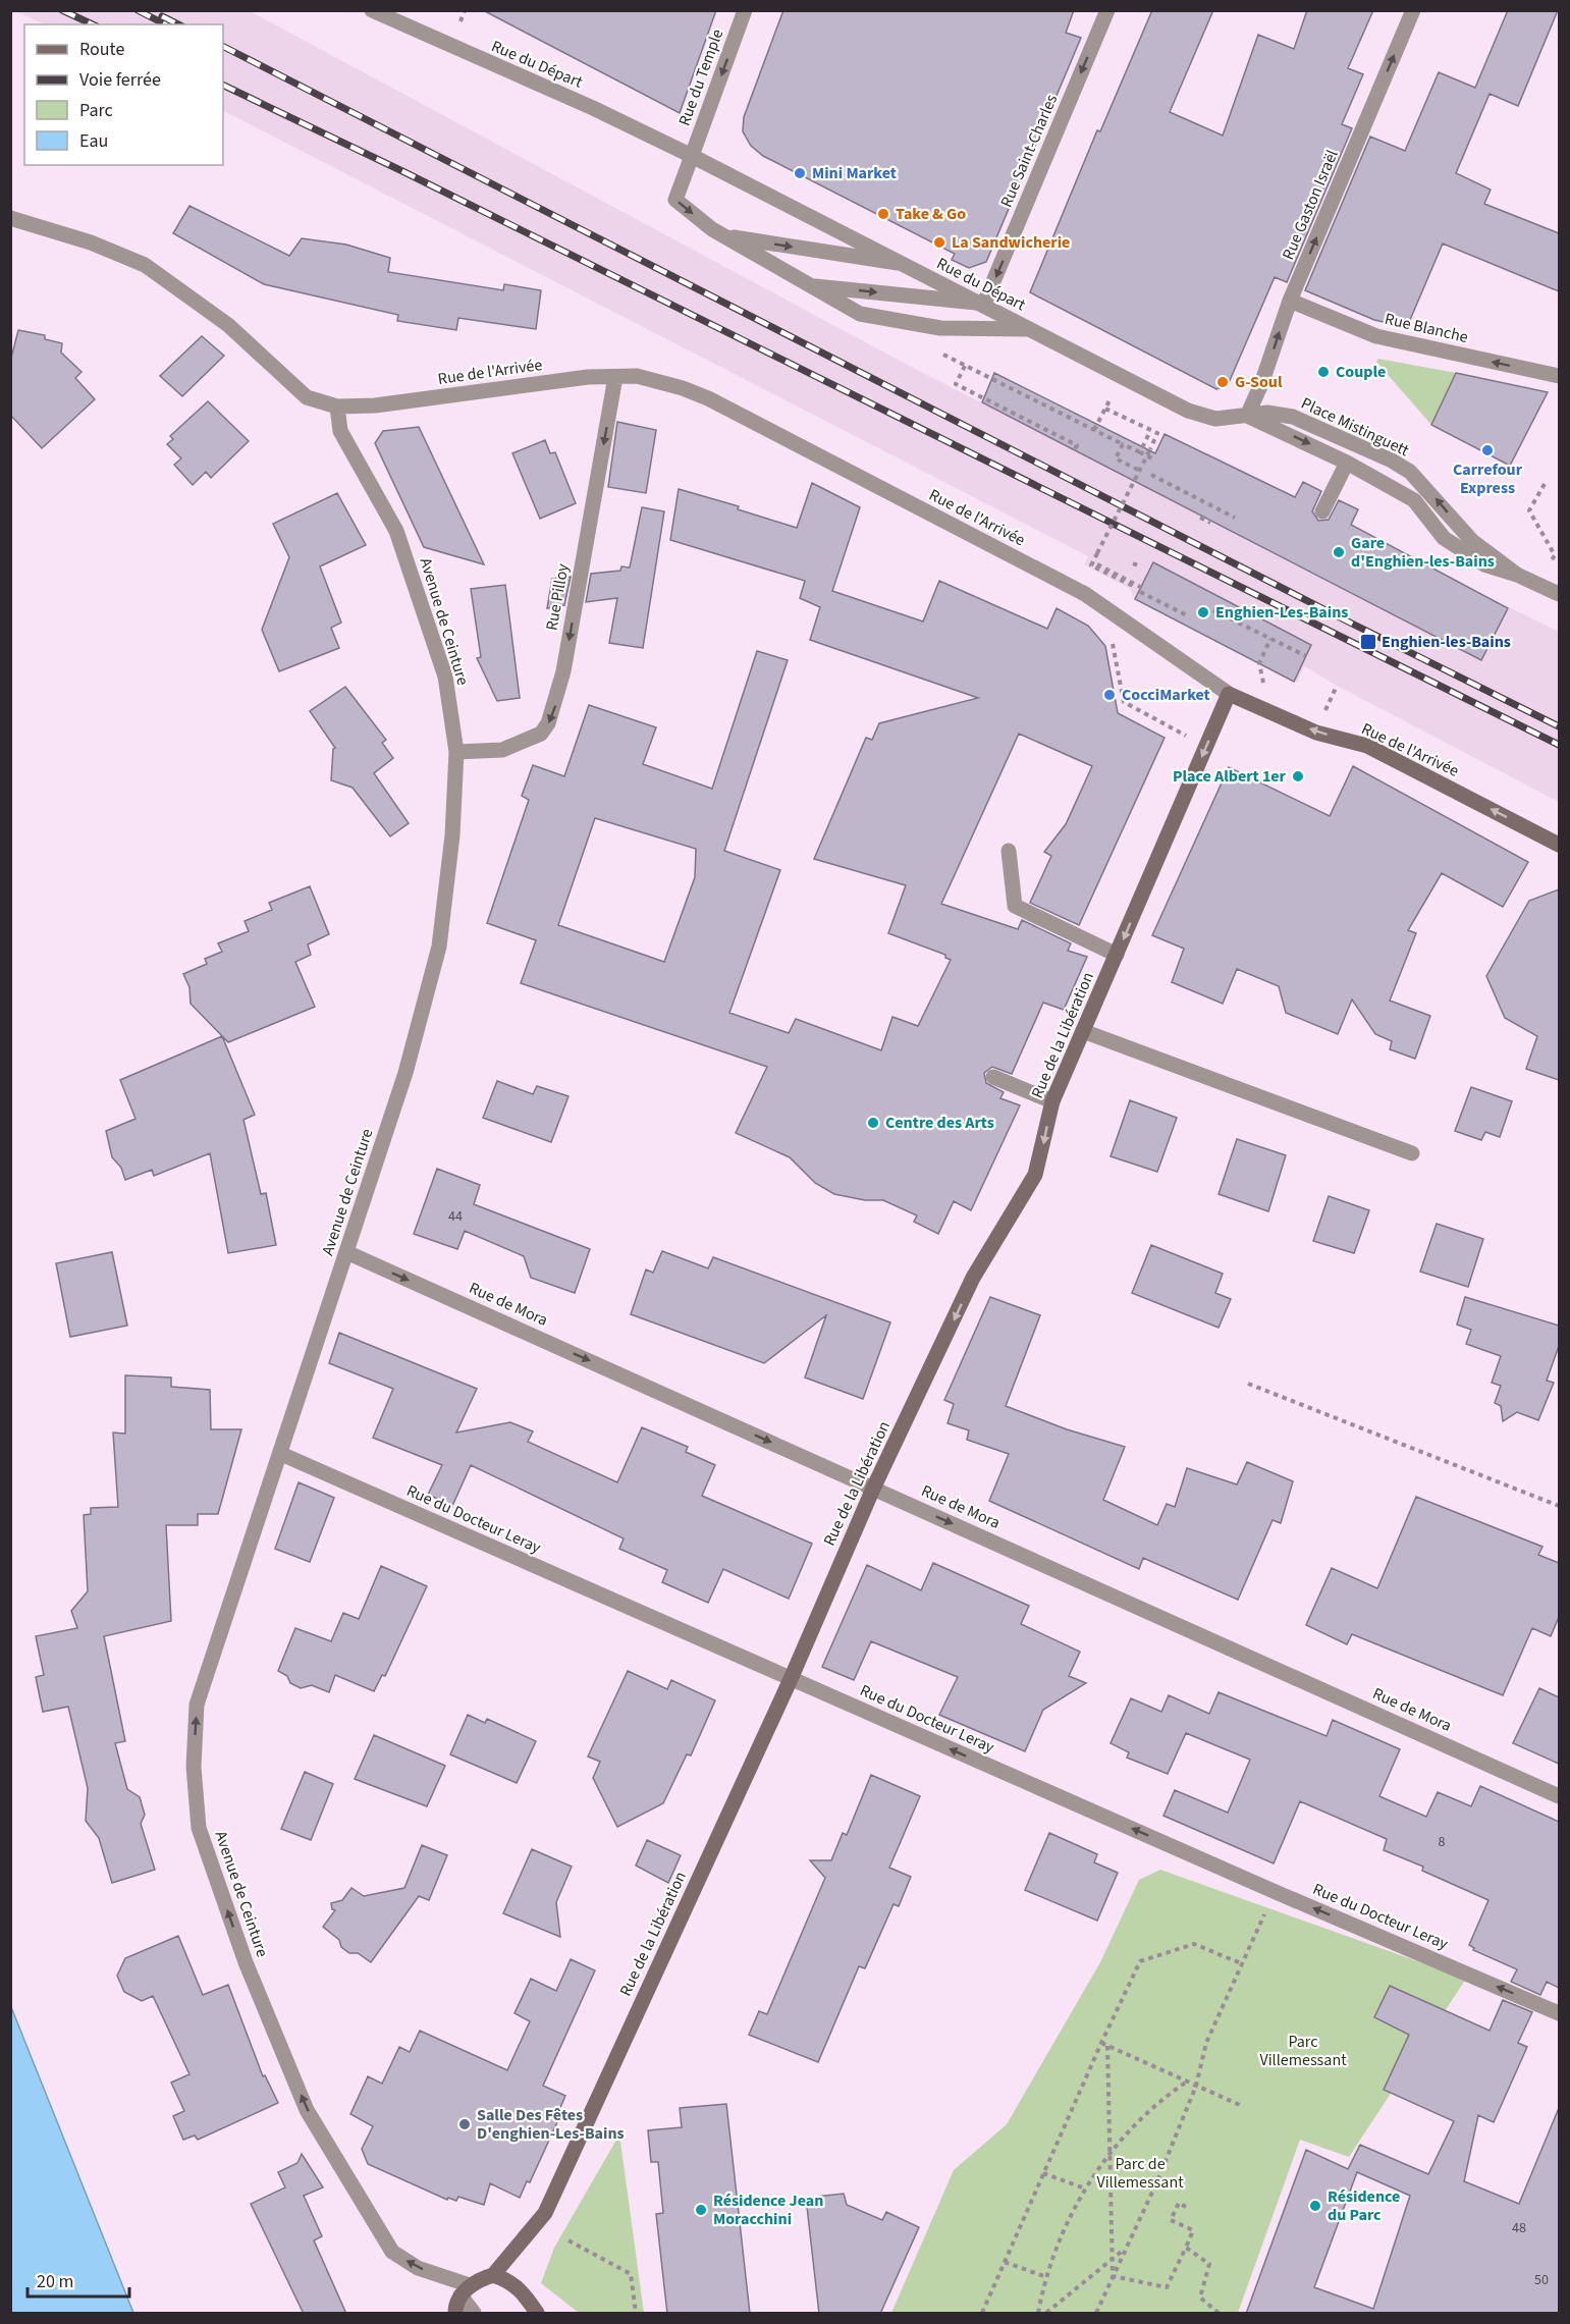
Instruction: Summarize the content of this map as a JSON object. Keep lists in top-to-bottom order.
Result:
{
  "streets": {
    "main road": ["Rue de l'Arrivée", "Rue de la Libération"],
    "street": [
      "Rue du Départ",
      "Rue du Temple",
      "Rue Saint-Charles",
      "Rue Gaston Israël",
      "Rue Blanche",
      "Place Mistinguett",
      "Rue Pilloy",
      "Avenue de Ceinture",
      "Rue de Mora",
      "Rue du Docteur Leray"
    ]
  },
  "crossings": [
    ["Rue du Départ", "Rue du Temple"],
    ["Rue du Départ", "Rue Saint-Charles"],
    ["Rue du Départ", "Rue Gaston Israël"],
    ["Rue du Départ", "Place Mistinguett"],
    ["Rue Gaston Israël", "Rue Blanche"],
    ["Rue Gaston Israël", "Place Mistinguett"],
    ["Rue de l'Arrivée", "Rue Pilloy"],
    ["Rue de l'Arrivée", "Avenue de Ceinture"],
    ["Rue de l'Arrivée", "Rue de la Libération"],
    ["Rue Pilloy", "Avenue de Ceinture"],
    ["Avenue de Ceinture", "Rue de Mora"],
    ["Avenue de Ceinture", "Rue du Docteur Leray"],
    ["Rue de la Libération", "Rue de Mora"],
    ["Rue de la Libération", "Rue du Docteur Leray"]
  ],
  "one_way": [
    "Rue du Temple",
    "Rue Saint-Charles",
    "Rue Gaston Israël",
    "Rue Blanche",
    "Place Mistinguett",
    "Rue Pilloy",
    "Avenue de Ceinture",
    "Rue de la Libération",
    "Rue de Mora",
    "Rue du Docteur Leray"
  ],
  "parks": ["Parc Villemessant", "Parc de Villemessant"],
  "places": {
    "other": [
      "Mini Market",
      "Take & Go",
      "La Sandwicherie",
      "Couple",
      "G-Soul",
      "Carrefour Express",
      "Gare d'Enghien-les-Bains",
      "Enghien-Les-Bains",
      "CocciMarket",
      "Place Albert 1er",
      "Centre des Arts",
      "Salle Des Fêtes D'enghien-Les-Bains",
      "Résidence du Parc",
      "Résidence Jean Moracchini"
    ],
    "transit": ["Enghien-les-Bains"]
  },
  "house_numbers": [
    "44",
    "8",
    "48",
    "50"
  ],
  "legend": [
    "Route",
    "Voie ferrée",
    "Parc",
    "Eau"
  ],
  "scale_bar": "20 m"
}
